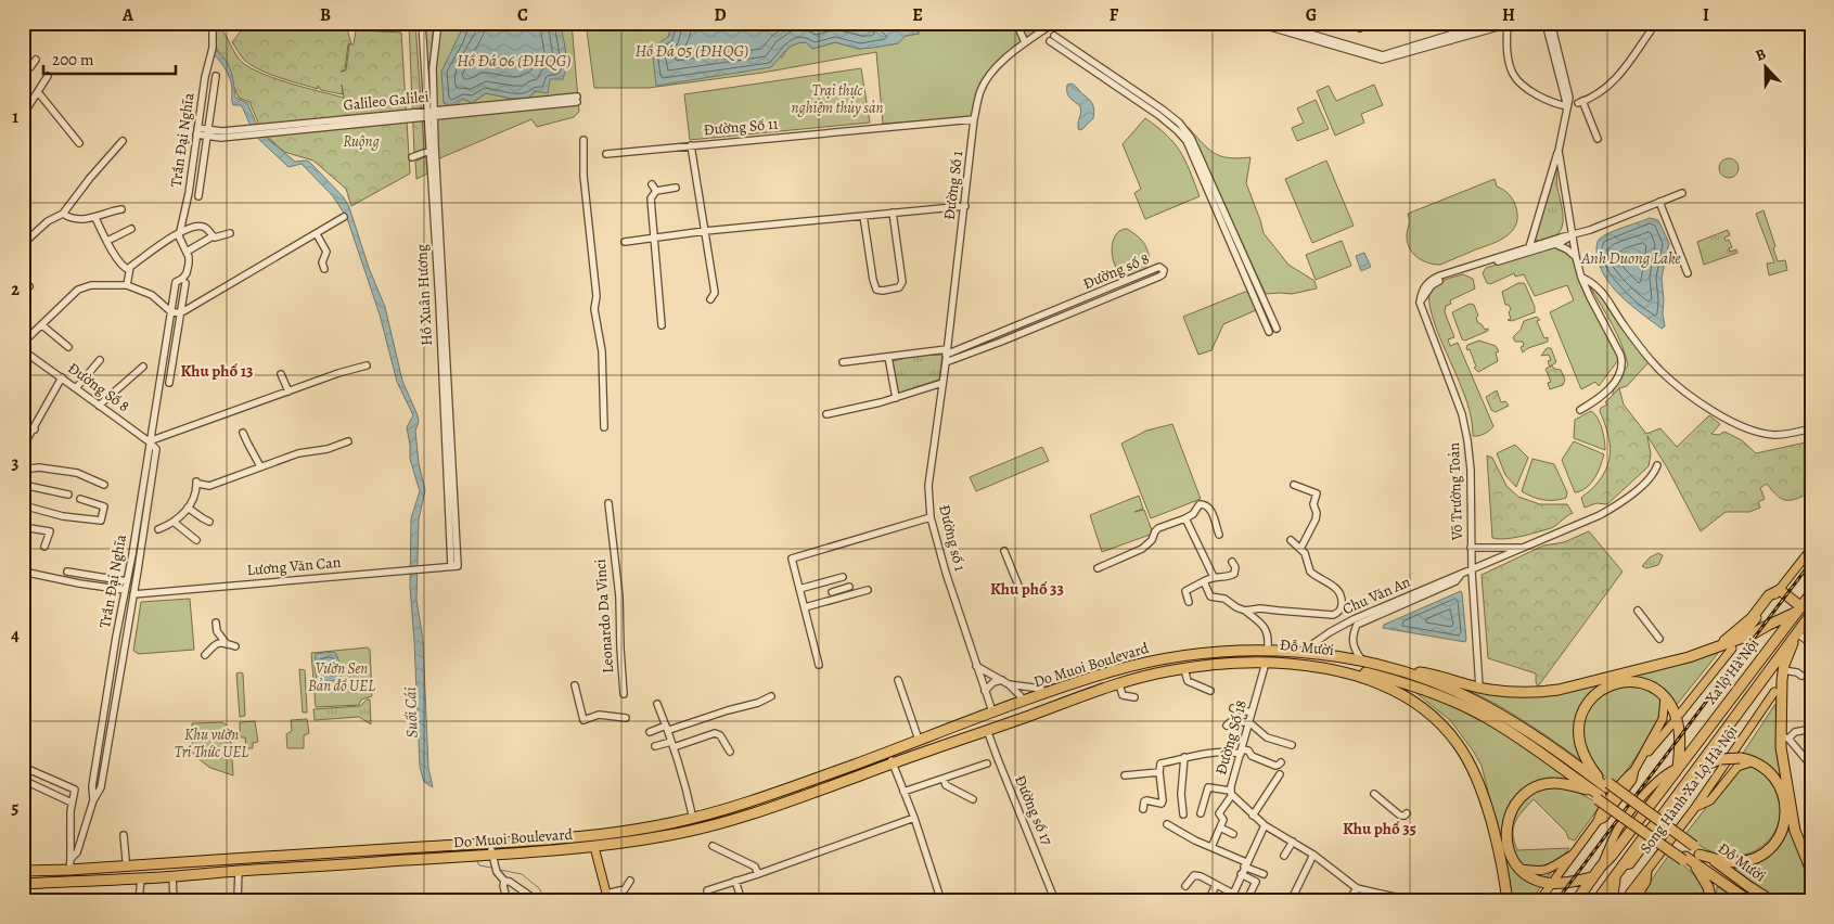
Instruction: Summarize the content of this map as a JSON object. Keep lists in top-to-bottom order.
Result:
{
  "streets": {
    "highway": ["Đỗ Mười", "Do Muoi Boulevard", "Xa lộ Hà Nội"],
    "main road": ["Song Hành Xa Lộ Hà Nội"],
    "street": [
      "Galileo Galilei",
      "Đường Số 11",
      "Trần Đại Nghĩa",
      "Đường Số 1",
      "Đường số 8",
      "Hồ Xuân Hương",
      "Đường Số 8",
      "Võ Trường Toản",
      "Đường số 1",
      "Lương Văn Can",
      "Chu Văn An",
      "Leonardo Da Vinci",
      "Đường Số 18",
      "Đường số 17"
    ]
  },
  "crossings": [
    ["Galileo Galilei", "Trần Đại Nghĩa"],
    ["Galileo Galilei", "Hồ Xuân Hương"],
    ["Đường Số 11", "Đường Số 1"],
    ["Trần Đại Nghĩa", "Đường Số 8"],
    ["Trần Đại Nghĩa", "Lương Văn Can"],
    ["Đường Số 1", "Đường số 8"],
    ["Đường Số 1", "Đường số 1"],
    ["Đường số 8", "Đường số 1"],
    ["Hồ Xuân Hương", "Lương Văn Can"],
    ["Võ Trường Toản", "Chu Văn An"],
    ["Đường số 1", "Đỗ Mười"],
    ["Chu Văn An", "Đỗ Mười"],
    ["Chu Văn An", "Do Muoi Boulevard"],
    ["Đỗ Mười", "Do Muoi Boulevard"],
    ["Đỗ Mười", "Đường Số 18"],
    ["Đỗ Mười", "Đường số 17"],
    ["Do Muoi Boulevard", "Đường số 17"]
  ],
  "districts": ["Khu phố 13", "Khu phố 33", "Khu phố 35"],
  "water": [
    "Hồ Đá 05 (ĐHQG)",
    "Hồ Đá 06 (ĐHQG)",
    "Anh Duong Lake",
    "Suối Cái"
  ],
  "parks": [
    "Trại thực nghiệm thủy sản",
    "Ruộng",
    "Vườn Sen Bản đồ UEL",
    "Khu vườn Tri Thức UEL"
  ],
  "scale_bar": "200 m",
  "north": "top",
  "grid": {
    "columns": [
      "A",
      "B",
      "C",
      "D",
      "E",
      "F",
      "G",
      "H",
      "I"
    ],
    "rows": [
      "1",
      "2",
      "3",
      "4",
      "5"
    ]
  }
}
